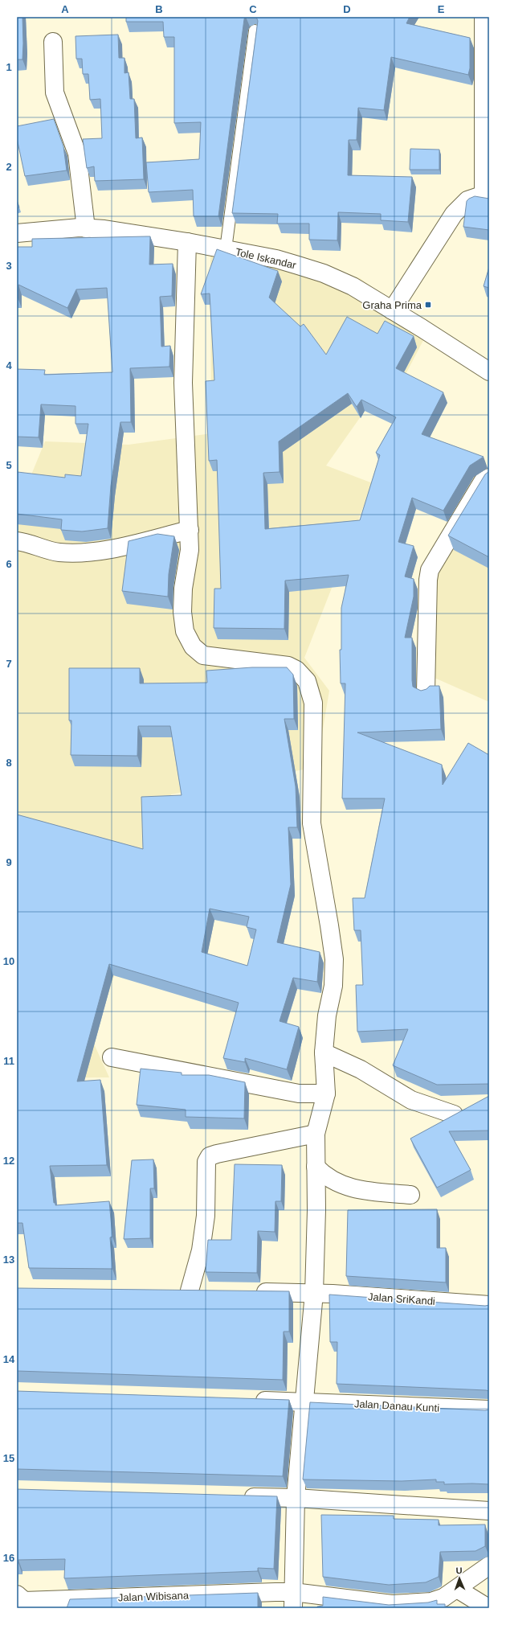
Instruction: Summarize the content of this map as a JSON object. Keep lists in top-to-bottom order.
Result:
{
  "streets": {
    "street": [
      "Tole Iskandar",
      "Jalan SriKandi",
      "Jalan Danau Kunti",
      "Jalan Wibisana"
    ]
  },
  "places": {
    "transit": ["Graha Prima"]
  },
  "north": "top",
  "grid": {
    "columns": [
      "A",
      "B",
      "C",
      "D",
      "E"
    ],
    "rows": [
      "1",
      "2",
      "3",
      "4",
      "5",
      "6",
      "7",
      "8",
      "9",
      "10",
      "11",
      "12",
      "13",
      "14",
      "15",
      "16"
    ]
  }
}
